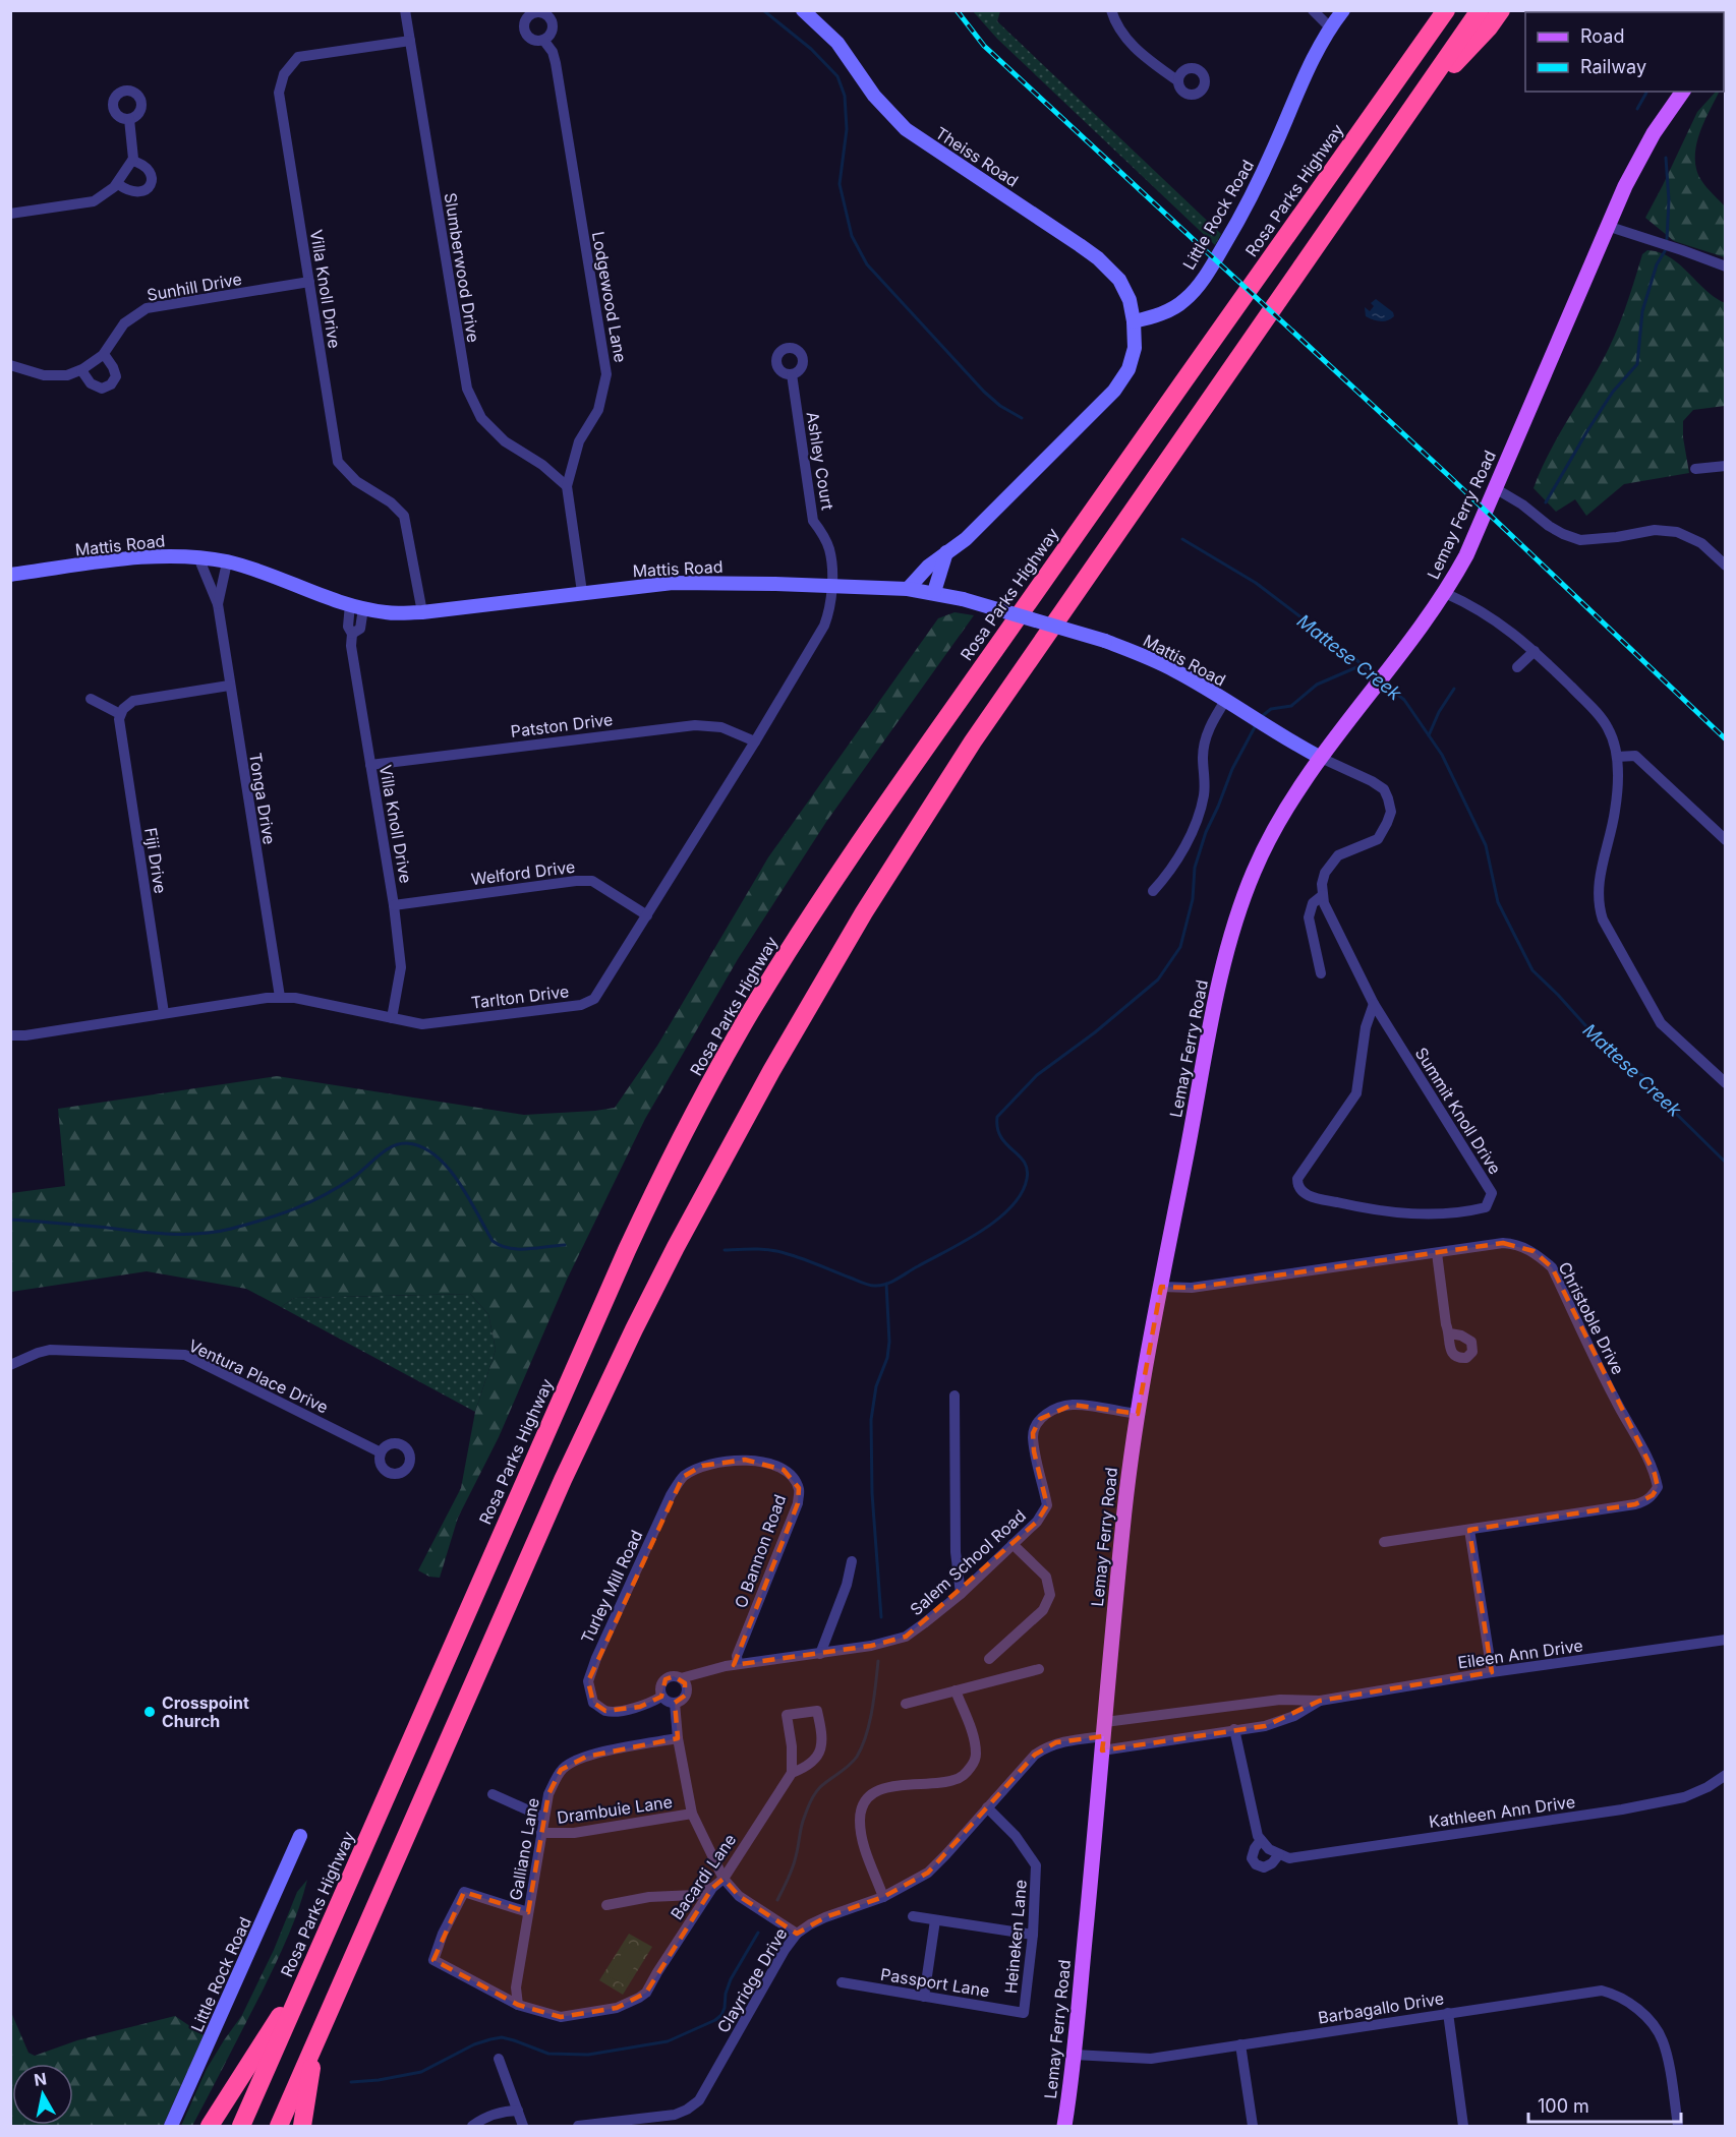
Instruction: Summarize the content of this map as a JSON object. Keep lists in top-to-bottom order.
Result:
{
  "streets": {
    "highway": ["Rosa Parks Highway"],
    "main road": ["Lemay Ferry Road"],
    "street": [
      "Theiss Road",
      "Little Rock Road",
      "Slumberwood Drive",
      "Sunhill Drive",
      "Villa Knoll Drive",
      "Lodgewood Lane",
      "Ashley Court",
      "Mattis Road",
      "Patston Drive",
      "Tonga Drive",
      "Fiji Drive",
      "Welford Drive",
      "Tarlton Drive",
      "Summit Knoll Drive",
      "Christoble Drive",
      "Ventura Place Drive",
      "O Bannon Road",
      "Salem School Road",
      "Turley Mill Road",
      "Eileen Ann Drive",
      "Drambuie Lane",
      "Kathleen Ann Drive",
      "Galliano Lane",
      "Bacardi Lane",
      "Heineken Lane",
      "Clayridge Drive",
      "Passport Lane",
      "Barbagallo Drive"
    ]
  },
  "crossings": [
    ["Theiss Road", "Little Rock Road"],
    ["Slumberwood Drive", "Villa Knoll Drive"],
    ["Slumberwood Drive", "Lodgewood Lane"],
    ["Sunhill Drive", "Villa Knoll Drive"],
    ["Villa Knoll Drive", "Mattis Road"],
    ["Villa Knoll Drive", "Patston Drive"],
    ["Villa Knoll Drive", "Welford Drive"],
    ["Villa Knoll Drive", "Tarlton Drive"],
    ["Lodgewood Lane", "Mattis Road"],
    ["Ashley Court", "Mattis Road"],
    ["Ashley Court", "Tarlton Drive"],
    ["Lemay Ferry Road", "Mattis Road"],
    ["Lemay Ferry Road", "Christoble Drive"],
    ["Lemay Ferry Road", "Salem School Road"],
    ["Lemay Ferry Road", "Eileen Ann Drive"],
    ["Lemay Ferry Road", "Clayridge Drive"],
    ["Lemay Ferry Road", "Barbagallo Drive"],
    ["Mattis Road", "Tonga Drive"],
    ["Mattis Road", "Tarlton Drive"],
    ["Patston Drive", "Tarlton Drive"],
    ["Tonga Drive", "Tarlton Drive"],
    ["Fiji Drive", "Tarlton Drive"],
    ["Welford Drive", "Tarlton Drive"],
    ["O Bannon Road", "Salem School Road"],
    ["O Bannon Road", "Turley Mill Road"],
    ["Salem School Road", "Turley Mill Road"],
    ["Eileen Ann Drive", "Kathleen Ann Drive"],
    ["Eileen Ann Drive", "Clayridge Drive"],
    ["Drambuie Lane", "Galliano Lane"],
    ["Galliano Lane", "Bacardi Lane"],
    ["Heineken Lane", "Clayridge Drive"],
    ["Heineken Lane", "Passport Lane"]
  ],
  "water": ["Mattese Creek"],
  "places": ["Crosspoint Church"],
  "legend": ["Road", "Railway"],
  "scale_bar": "100 m",
  "north": "top"
}
